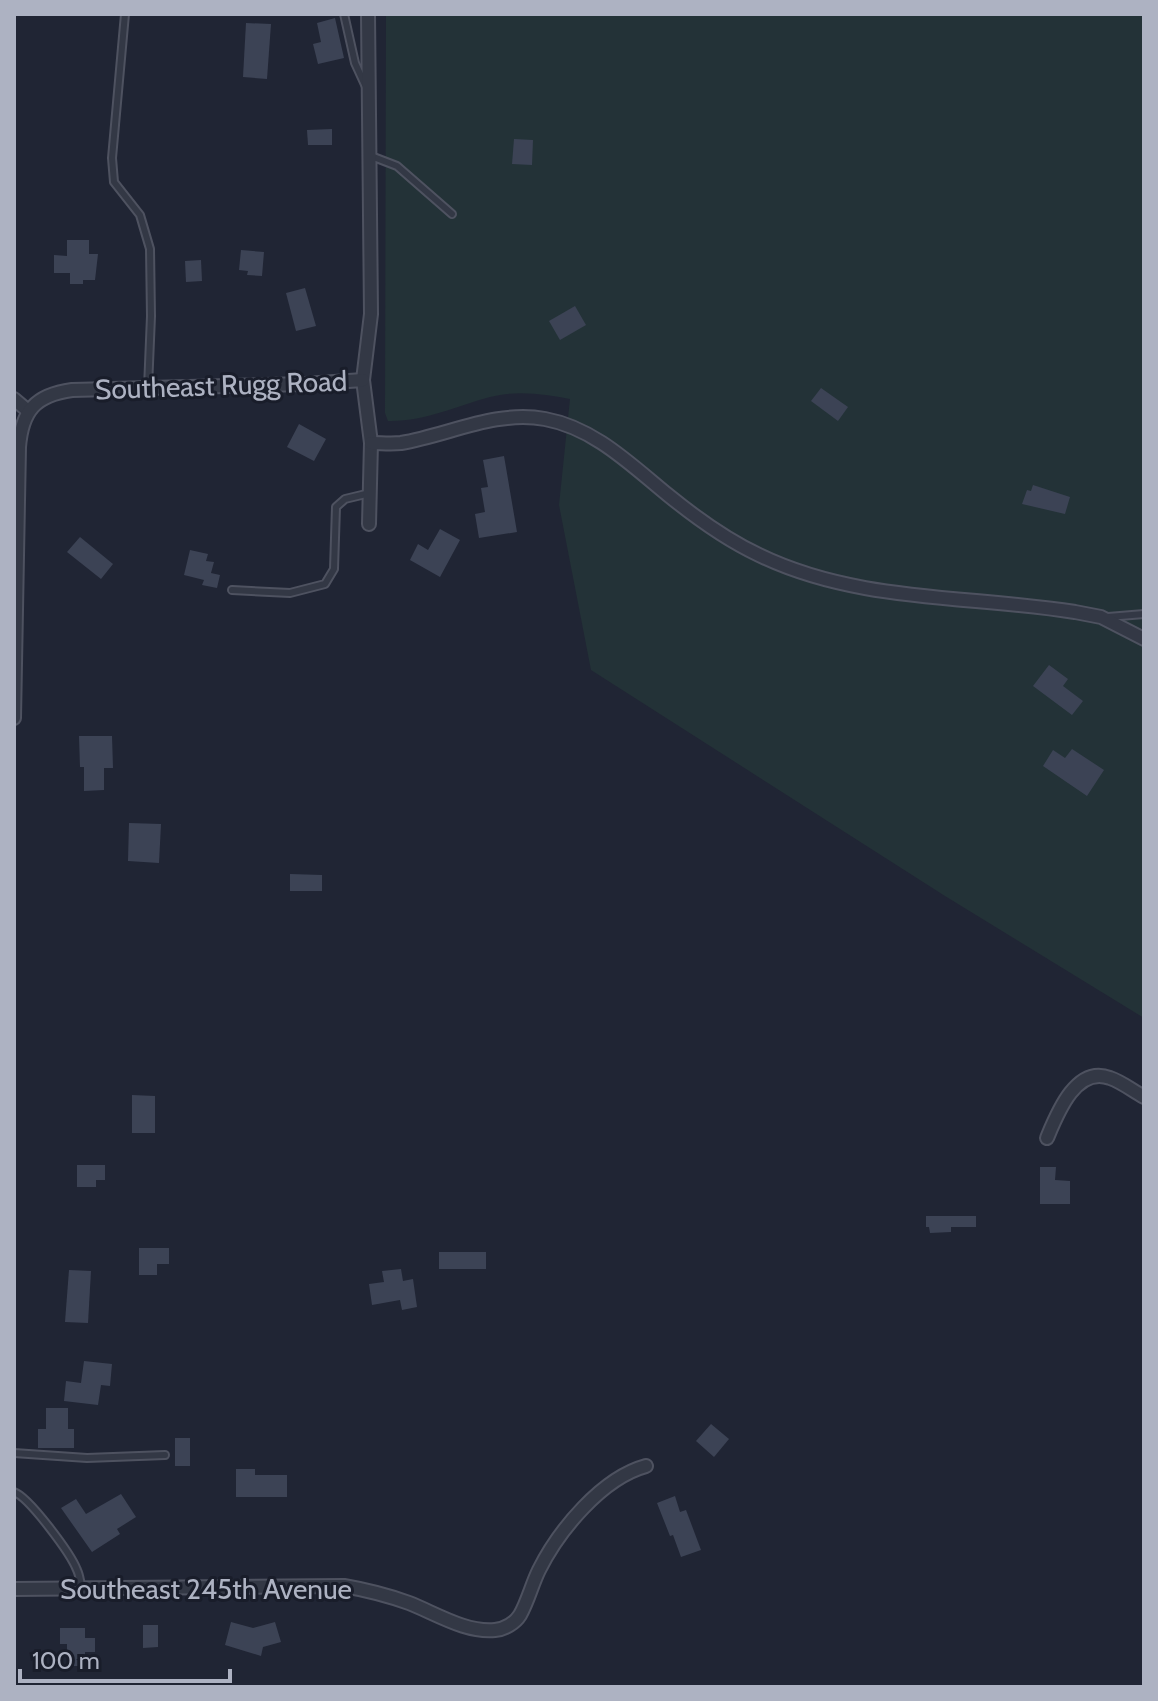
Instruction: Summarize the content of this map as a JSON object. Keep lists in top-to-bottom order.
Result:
{
  "streets": {
    "street": ["Southeast Rugg Road", "Southeast 245th Avenue"]
  },
  "scale_bar": "100 m"
}
